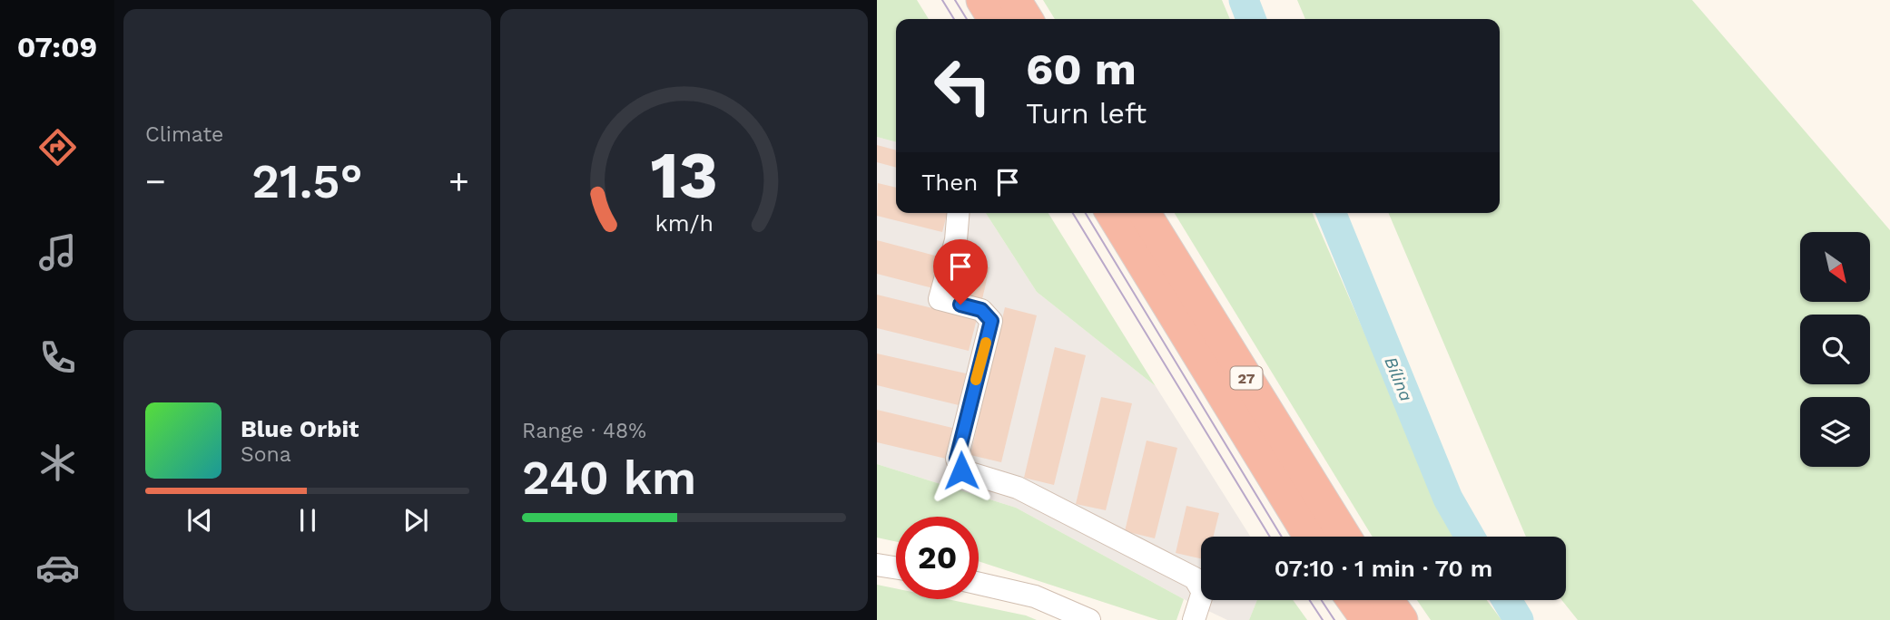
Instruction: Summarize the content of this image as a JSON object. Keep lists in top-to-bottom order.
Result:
{
  "streets": {
    "highway": ["27"]
  },
  "water": ["Bílina"],
  "north": "bottom right",
  "page": {
    "tabs": "07:09",
    "tile": [
      "Climate",
      ["Range · 48%", "240 km"]
    ],
    "turn": ["60 m", "Turn left"],
    "then": "Then",
    "heat": ["−", "21.5°", "+"],
    "song": ["Blue Orbit", "Sona"],
    "limit": "20",
    "trip": "07:10 · 1 min · 70 m",
    "gauge": ["13", "km/h"]
  }
}
